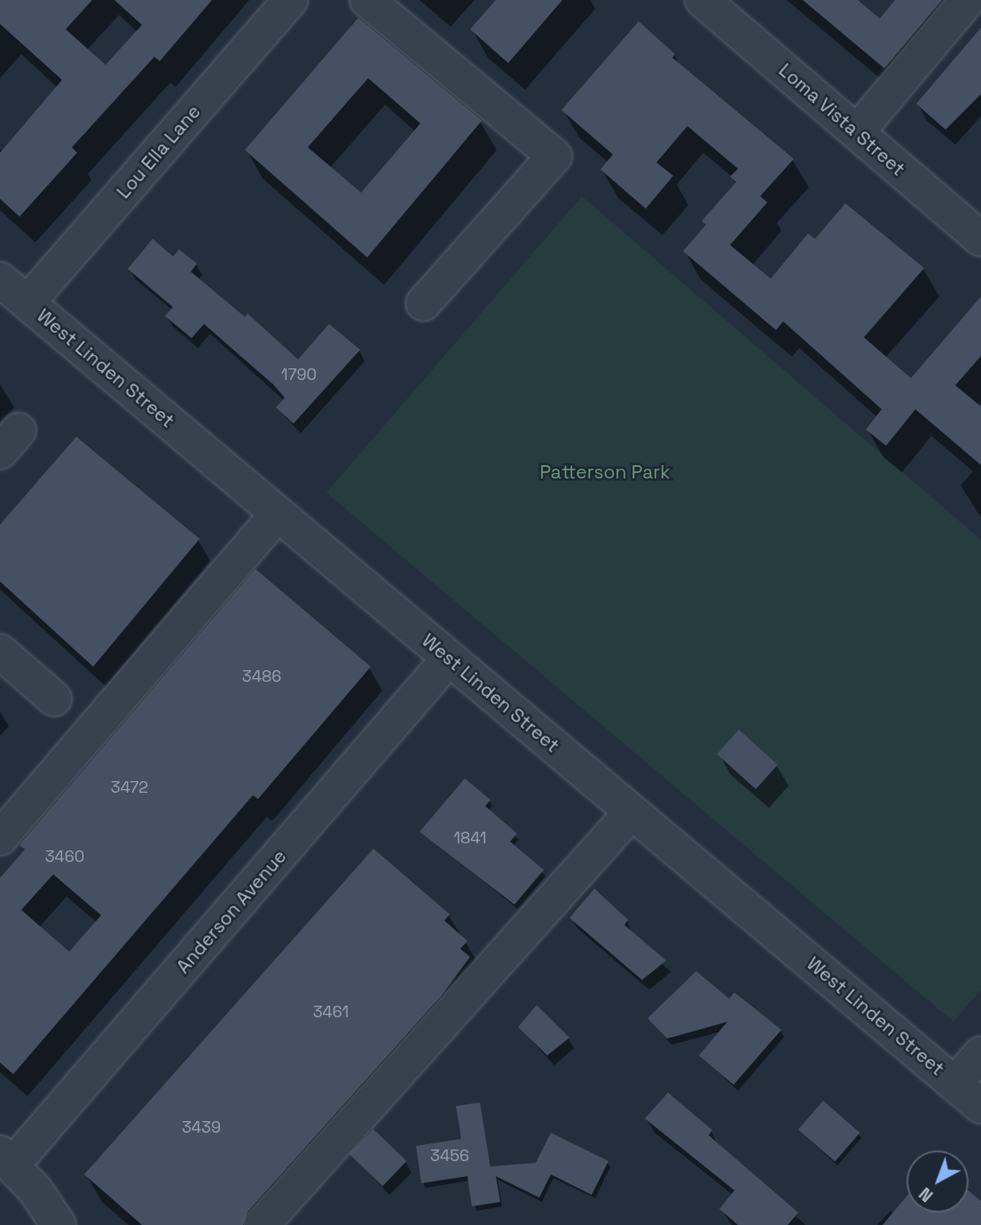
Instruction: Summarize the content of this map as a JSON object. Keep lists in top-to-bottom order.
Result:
{
  "streets": {
    "street": [
      "Loma Vista Street",
      "Lou Ella Lane",
      "West Linden Street",
      "Anderson Avenue"
    ]
  },
  "crossings": [
    ["Lou Ella Lane", "West Linden Street"],
    ["West Linden Street", "Anderson Avenue"]
  ],
  "parks": ["Patterson Park"],
  "house_numbers": [
    "1790",
    "3486",
    "3472",
    "1841",
    "3460",
    "3461",
    "3439",
    "3456"
  ],
  "north": "bottom left"
}
